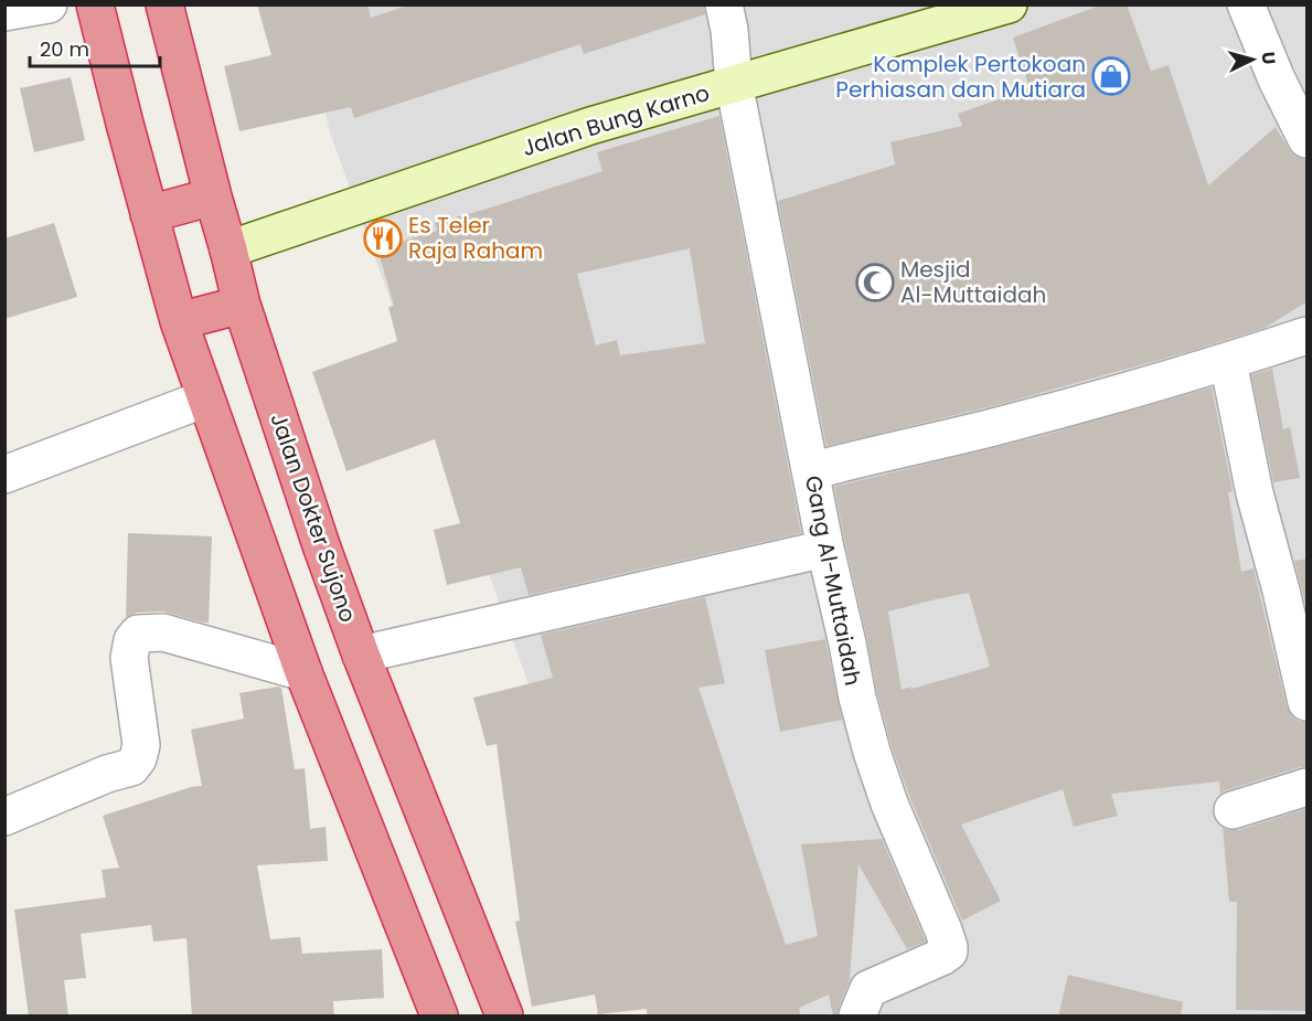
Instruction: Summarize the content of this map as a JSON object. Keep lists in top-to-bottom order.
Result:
{
  "streets": {
    "highway": ["Jalan Dokter Sujono"],
    "main road": ["Jalan Bung Karno"],
    "street": ["Gang Al-Muttaidah"]
  },
  "crossings": [
    ["Jalan Bung Karno", "Jalan Dokter Sujono"],
    ["Jalan Bung Karno", "Gang Al-Muttaidah"]
  ],
  "places": {
    "shop": ["Komplek Pertokoan Perhiasan dan Mutiara"],
    "restaurant": ["Es Teler Raja Raham"],
    "mosque": ["Mesjid Al-Muttaidah"]
  },
  "scale_bar": "20 m",
  "north": "right"
}
